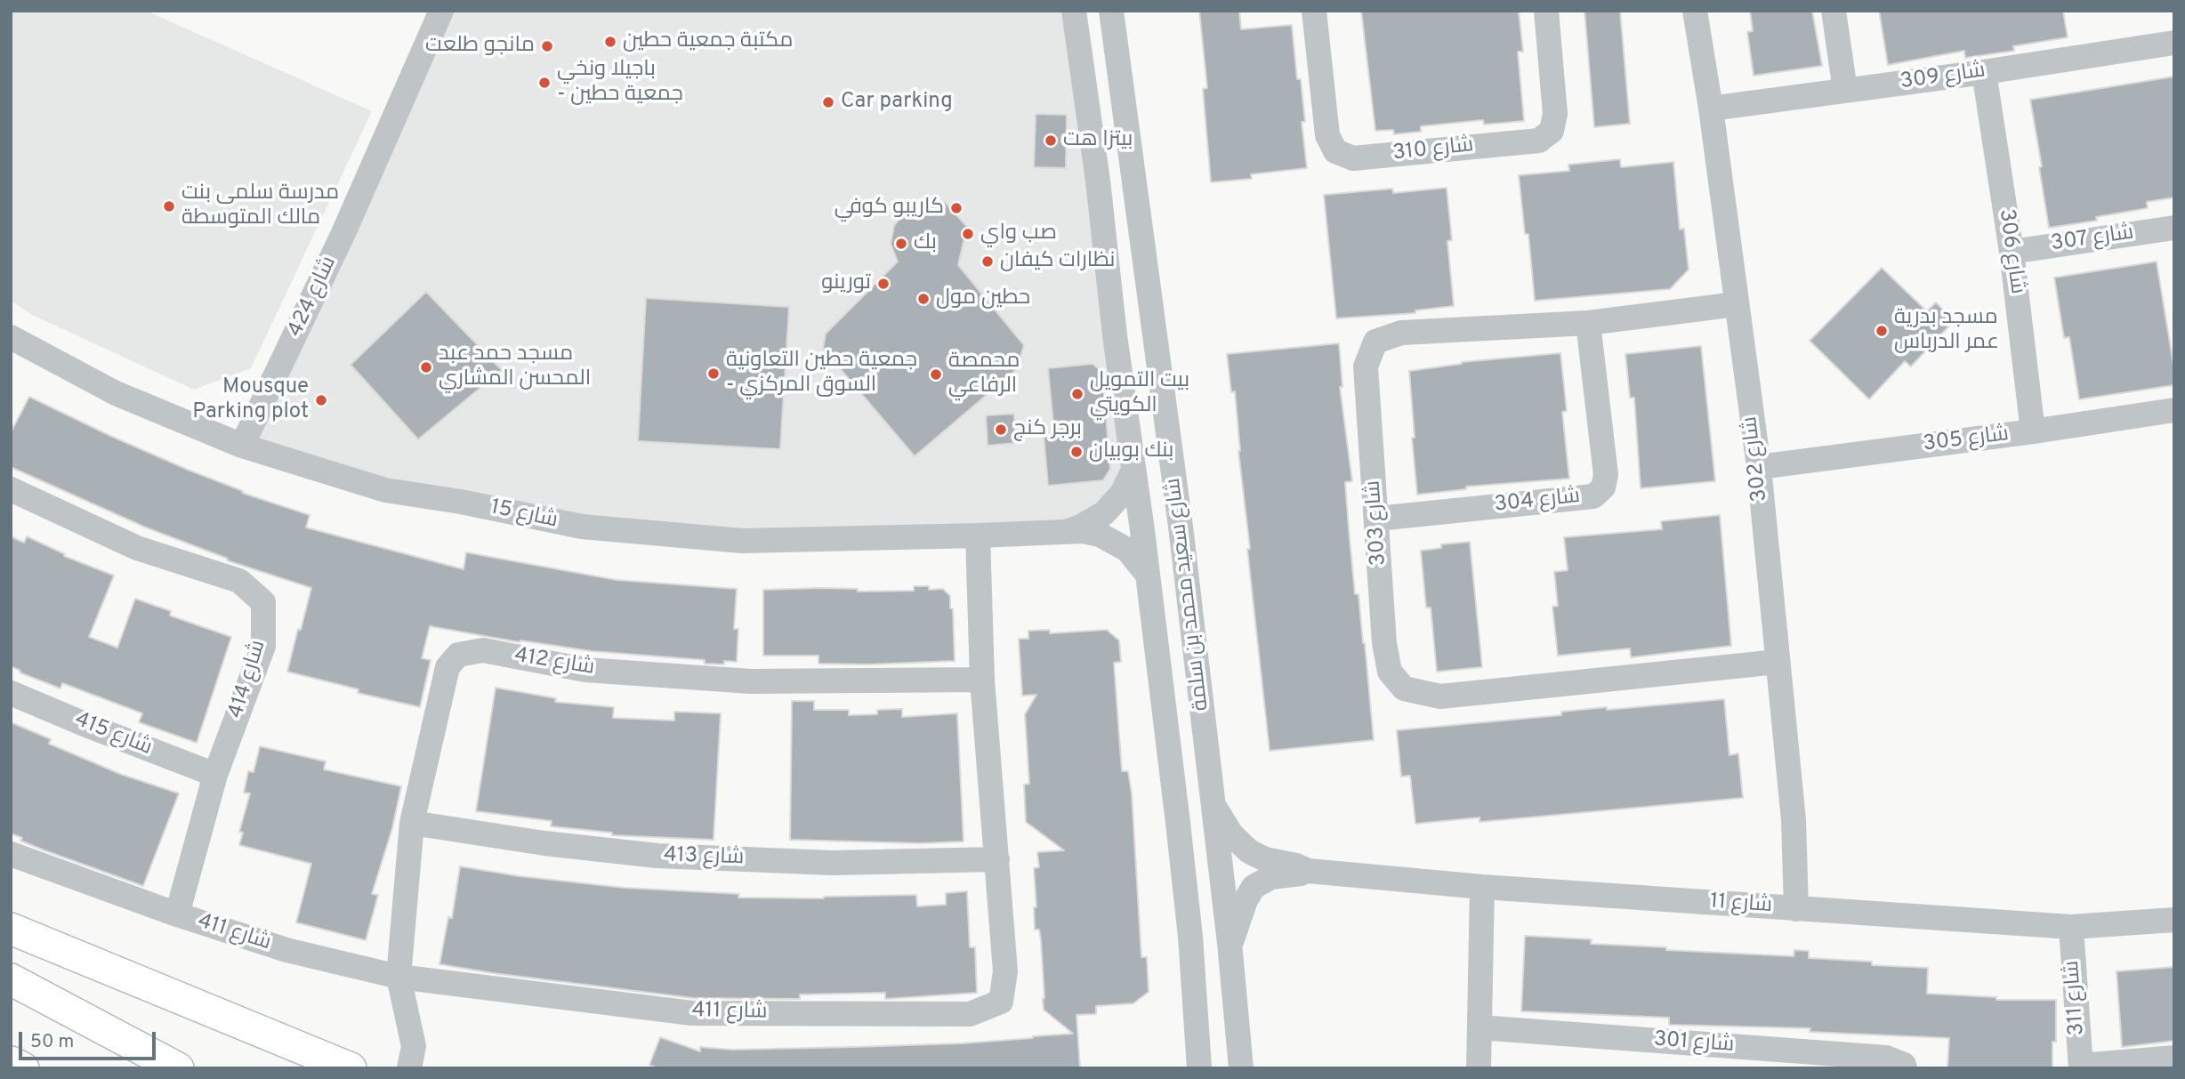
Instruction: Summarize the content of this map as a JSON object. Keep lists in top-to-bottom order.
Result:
{
  "streets": {
    "street": [
      "شارع 309",
      "شارع 310",
      "شارع 307",
      "شارع 306",
      "شارع 424",
      "شارع 305",
      "شارع 302",
      "شارع 304",
      "شارع 15",
      "شارع 303",
      "شارع سعيد محمد بن سلمة",
      "شارع 412",
      "شارع 414",
      "شارع 415",
      "شارع 413",
      "شارع 11",
      "شارع 411",
      "شارع 311",
      "شارع 301"
    ]
  },
  "crossings": [
    ["شارع 309", "شارع 306"],
    ["شارع 309", "شارع 302"],
    ["شارع 307", "شارع 306"],
    ["شارع 306", "شارع 305"],
    ["شارع 424", "شارع 15"],
    ["شارع 305", "شارع 302"],
    ["شارع 302", "شارع 303"],
    ["شارع 302", "شارع 11"],
    ["شارع 304", "شارع 303"],
    ["شارع 15", "شارع سعيد محمد بن سلمة"],
    ["شارع 15", "شارع 411"],
    ["شارع سعيد محمد بن سلمة", "شارع 11"],
    ["شارع 412", "شارع 413"],
    ["شارع 412", "شارع 411"],
    ["شارع 414", "شارع 415"],
    ["شارع 414", "شارع 411"],
    ["شارع 413", "شارع 411"],
    ["شارع 11", "شارع 311"]
  ],
  "places": [
    "مكتبة جمعية حطين",
    "مانجو طلعت",
    "باجيلا ونخي - جمعية حطين",
    "Car parking",
    "بيتزا هت",
    "مدرسة سلمى بنت مالك المتوسطة",
    "كاريبو كوفي",
    "صب واي",
    "بك",
    "نظارات كيفان",
    "تورينو",
    "حطين مول",
    "مسجد بدرية عمر الدرباس",
    "مسجد حمد عبد المحسن المشاري",
    "جمعية حطين التعاونية - السوق المركزي",
    "محمصة الرفاعي",
    "بيت التمويل الكويتي",
    "Mousque Parking plot",
    "برجر كنج",
    "بنك بوبيان"
  ],
  "scale_bar": "50 m"
}
